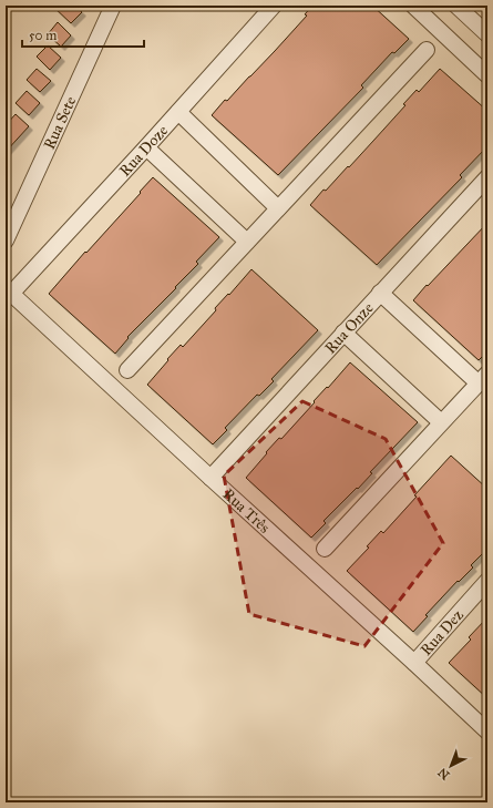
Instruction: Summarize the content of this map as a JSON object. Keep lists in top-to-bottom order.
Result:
{
  "streets": {
    "street": [
      "Rua Sete",
      "Rua Doze",
      "Rua Onze",
      "Rua Três",
      "Rua Dez"
    ]
  },
  "crossings": [
    ["Rua Doze", "Rua Três"],
    ["Rua Onze", "Rua Três"],
    ["Rua Três", "Rua Dez"]
  ],
  "scale_bar": "50 m",
  "north": "bottom left"
}
